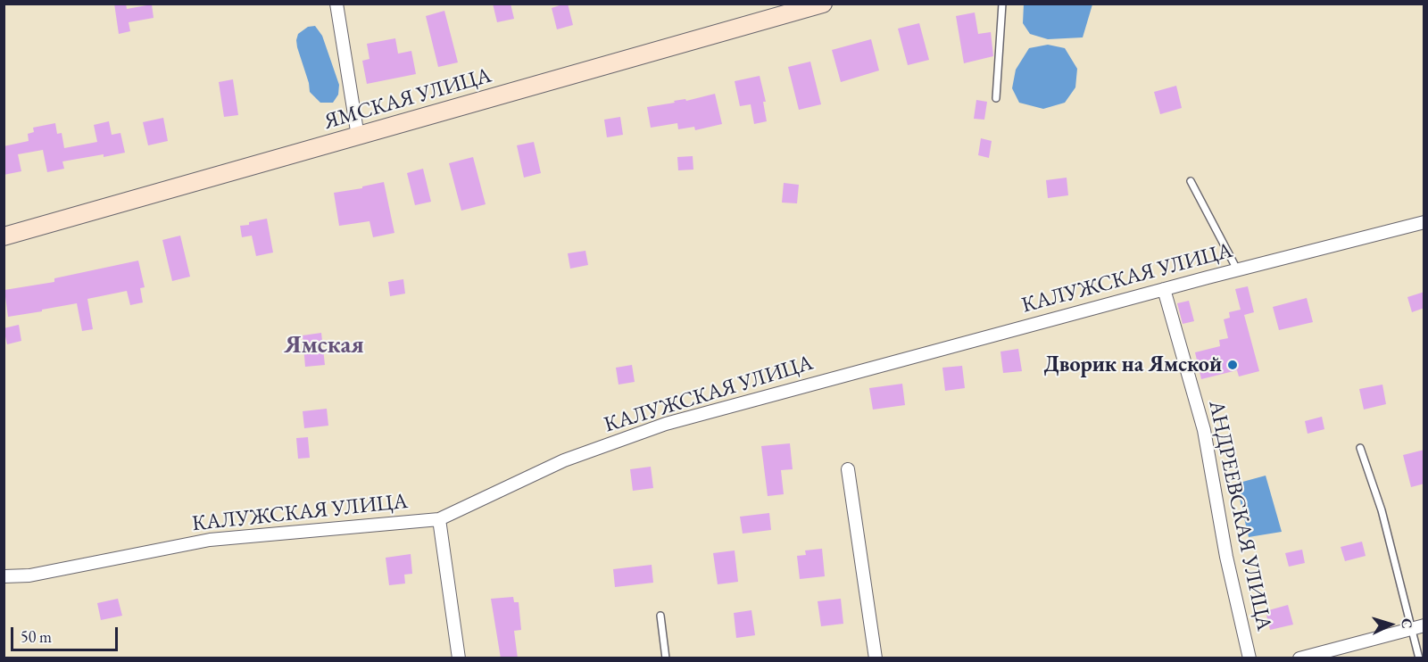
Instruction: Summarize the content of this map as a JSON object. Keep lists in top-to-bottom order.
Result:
{
  "streets": {
    "main road": ["ЯМСКАЯ УЛИЦА"],
    "street": ["КАЛУЖСКАЯ УЛИЦА", "АНДРЕЕВСКАЯ УЛИЦА"]
  },
  "crossings": [
    ["КАЛУЖСКАЯ УЛИЦА", "АНДРЕЕВСКАЯ УЛИЦА"]
  ],
  "districts": ["Ямская"],
  "places": ["Дворик на Ямской"],
  "scale_bar": "50 m",
  "north": "right"
}
